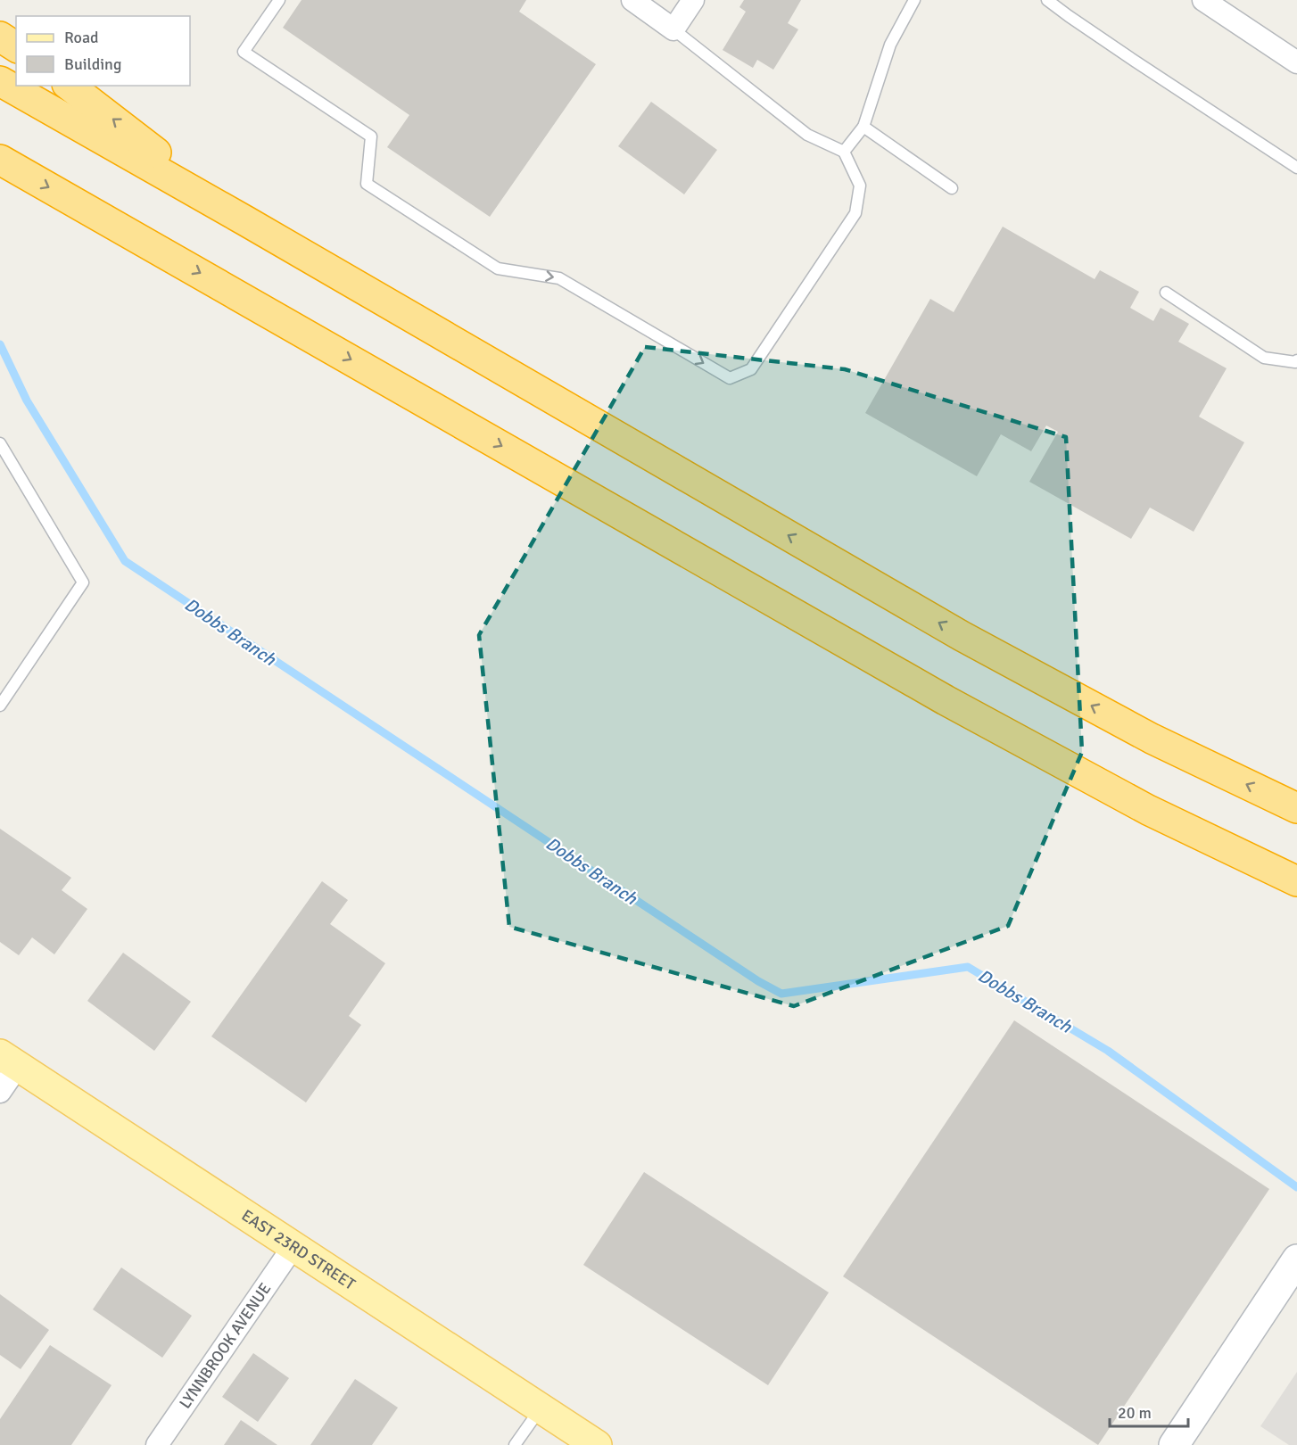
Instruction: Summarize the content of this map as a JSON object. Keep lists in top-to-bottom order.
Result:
{
  "streets": {
    "main road": ["EAST 23RD STREET"],
    "street": ["LYNNBROOK AVENUE"]
  },
  "crossings": [
    ["EAST 23RD STREET", "LYNNBROOK AVENUE"]
  ],
  "water": ["Dobbs Branch"],
  "legend": ["Road", "Building"],
  "scale_bar": "20 m"
}
